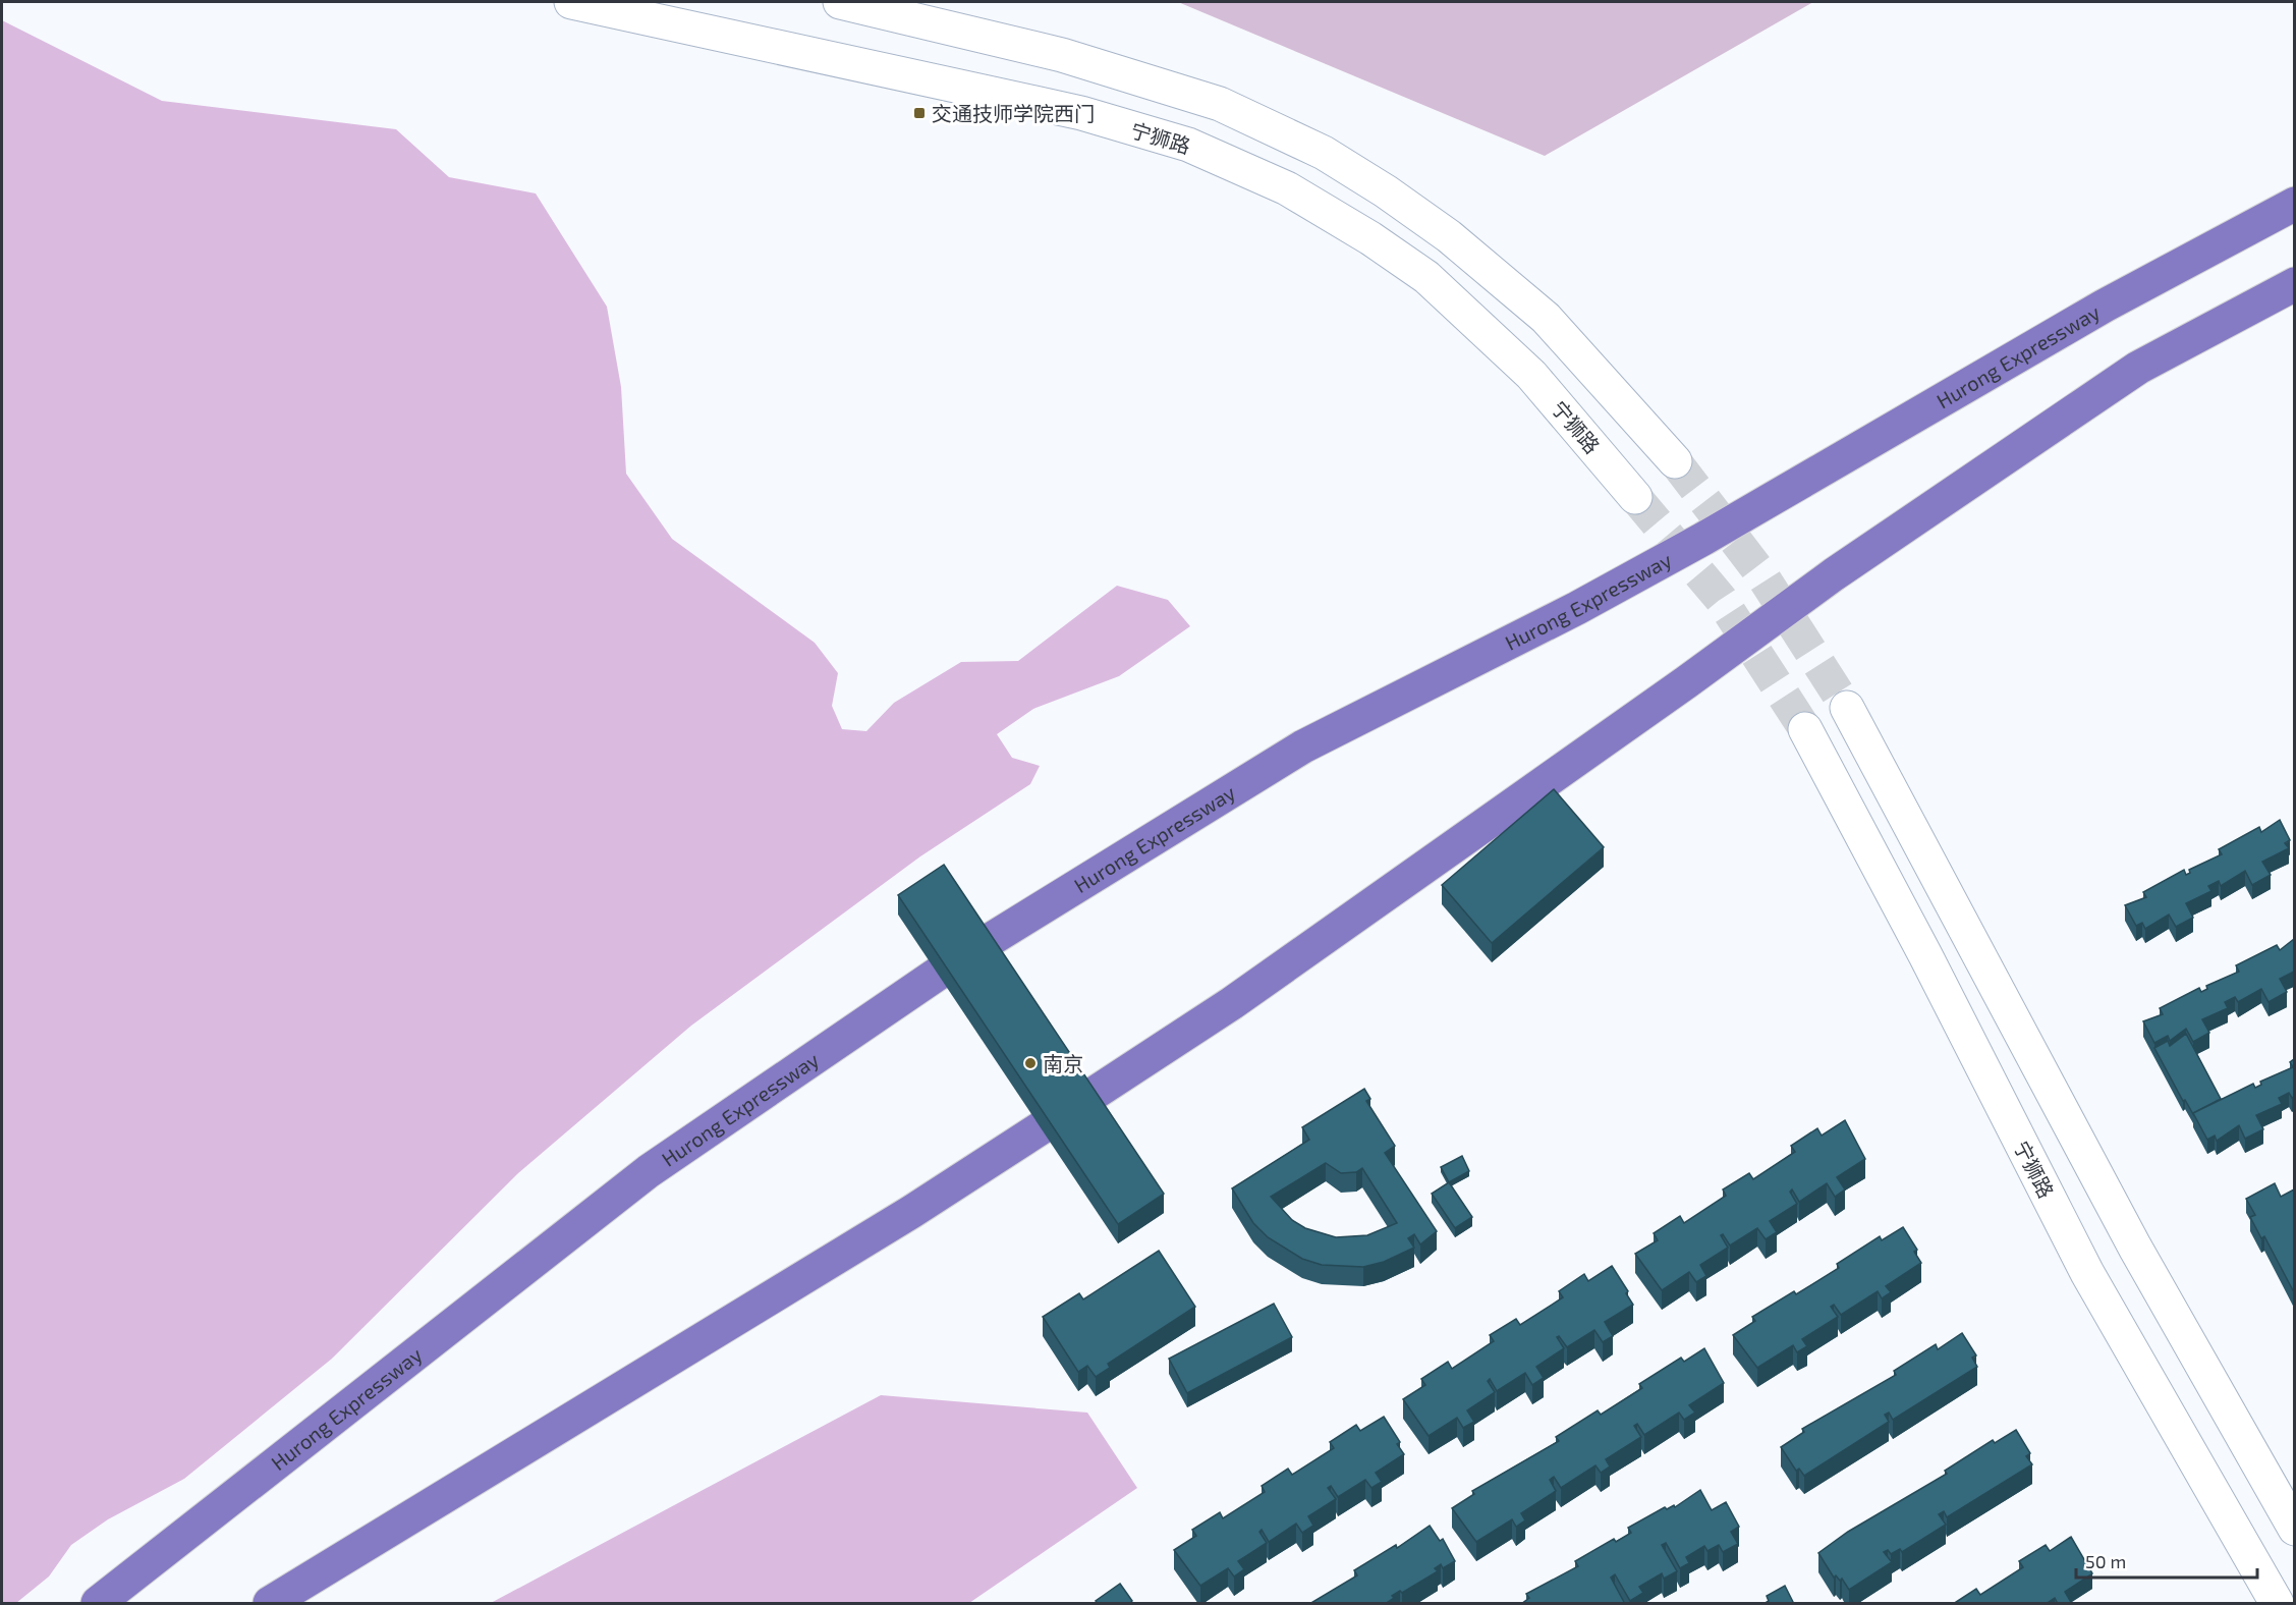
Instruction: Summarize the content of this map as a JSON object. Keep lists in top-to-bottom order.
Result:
{
  "streets": {
    "highway": ["Hurong Expressway"],
    "main road": ["宁狮路"]
  },
  "places": {
    "transit": ["交通技师学院西门"],
    "other": ["南京"]
  },
  "scale_bar": "50 m"
}
